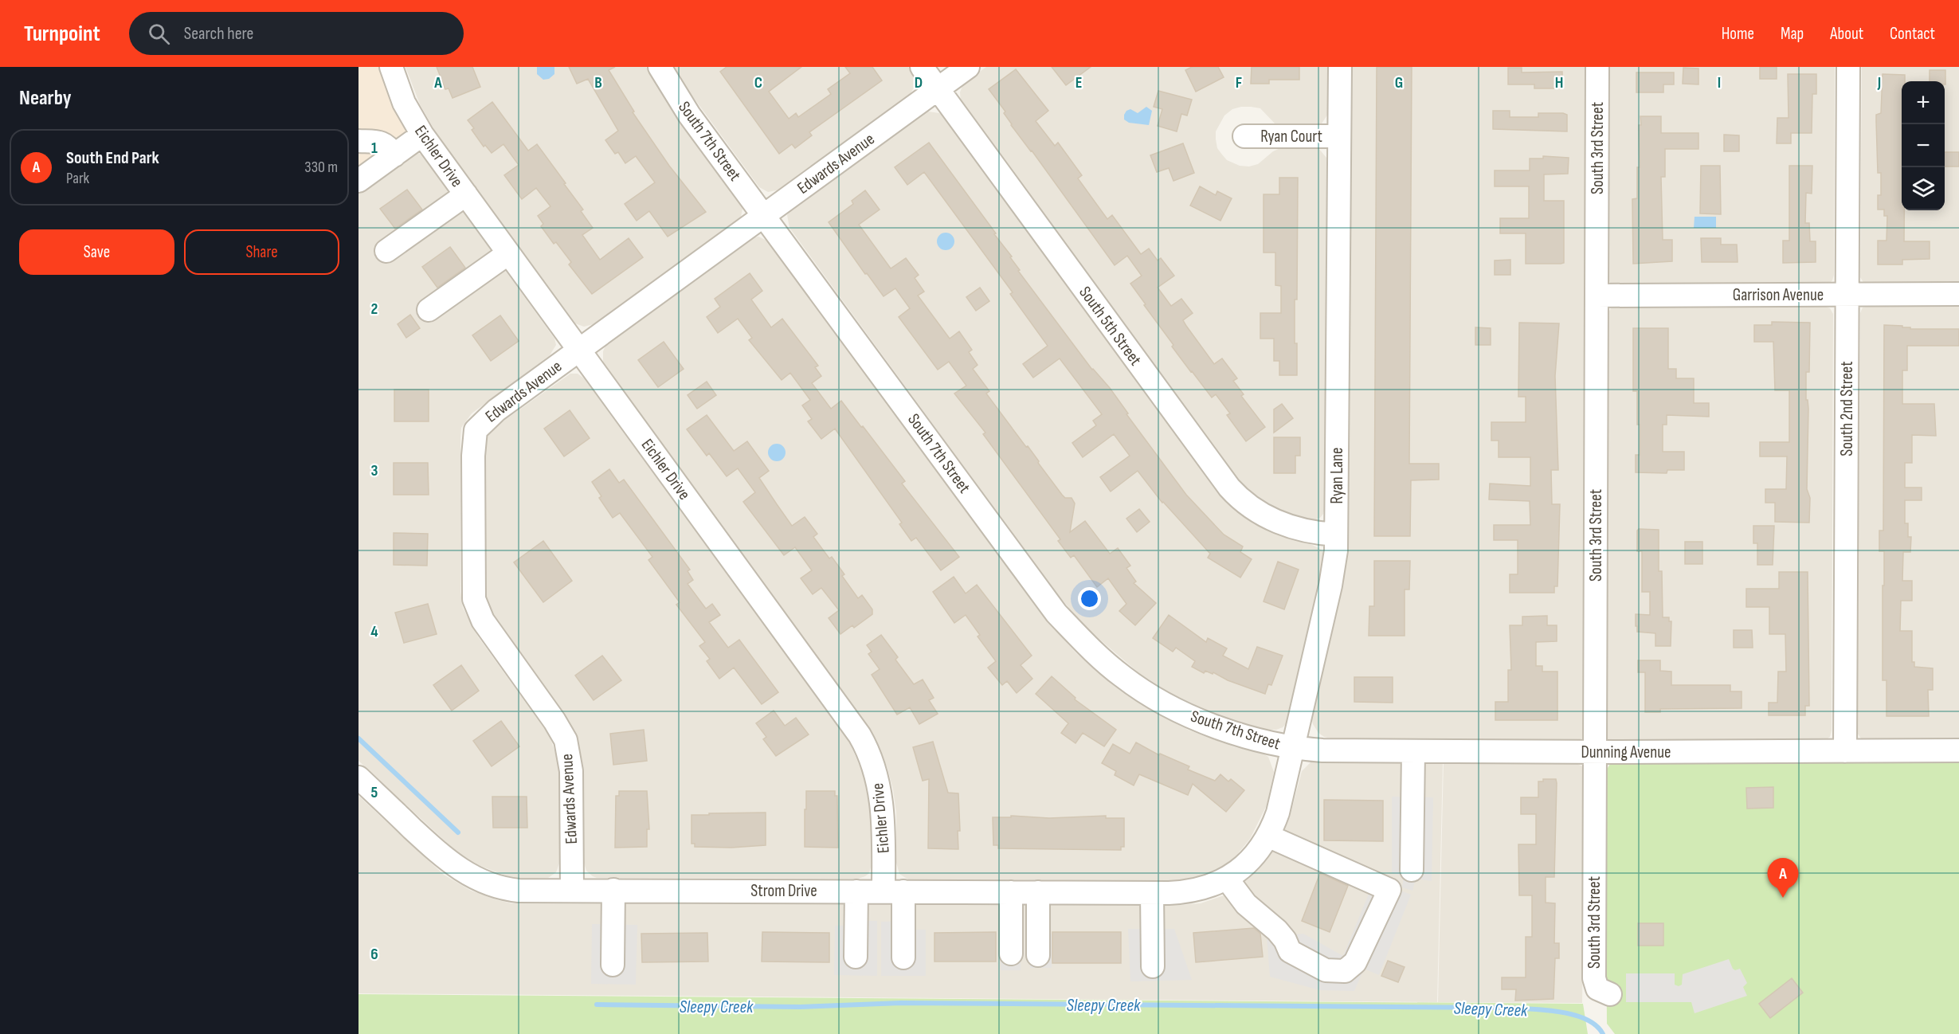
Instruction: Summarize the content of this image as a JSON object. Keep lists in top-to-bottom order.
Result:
{
  "streets": {
    "street": [
      "Ryan Court",
      "South 7th Street",
      "South 3rd Street",
      "Eichler Drive",
      "Edwards Avenue",
      "Garrison Avenue",
      "South 5th Street",
      "South 2nd Street",
      "Ryan Lane",
      "Dunning Avenue",
      "Strom Drive"
    ]
  },
  "crossings": [
    ["Ryan Court", "Ryan Lane"],
    ["South 7th Street", "Edwards Avenue"],
    ["South 7th Street", "Ryan Lane"],
    ["South 7th Street", "Dunning Avenue"],
    ["South 3rd Street", "Garrison Avenue"],
    ["South 3rd Street", "Dunning Avenue"],
    ["Eichler Drive", "Edwards Avenue"],
    ["Eichler Drive", "Strom Drive"],
    ["Edwards Avenue", "South 5th Street"],
    ["Edwards Avenue", "Strom Drive"],
    ["Garrison Avenue", "South 2nd Street"],
    ["South 5th Street", "Ryan Lane"],
    ["South 2nd Street", "Dunning Avenue"],
    ["Ryan Lane", "Dunning Avenue"],
    ["Ryan Lane", "Strom Drive"]
  ],
  "water": ["Sleepy Creek"],
  "page": {
    "header": "Turnpoint",
    "search": "Search here",
    "nav": [
      "Home",
      "Map",
      "About",
      "Contact"
    ],
    "heading": "Nearby",
    "map_buttons": ["+", "−"],
    "list": [
      {
        "mark": "A",
        "name": "South End Park",
        "note": "Park",
        "value": "330 m"
      }
    ],
    "buttons": ["Save", "Share"],
    "pins": "A"
  },
  "grid": {
    "columns": [
      "A",
      "B",
      "C",
      "D",
      "E",
      "F",
      "G",
      "H",
      "I",
      "J"
    ],
    "rows": [
      "1",
      "2",
      "3",
      "4",
      "5",
      "6"
    ]
  }
}
